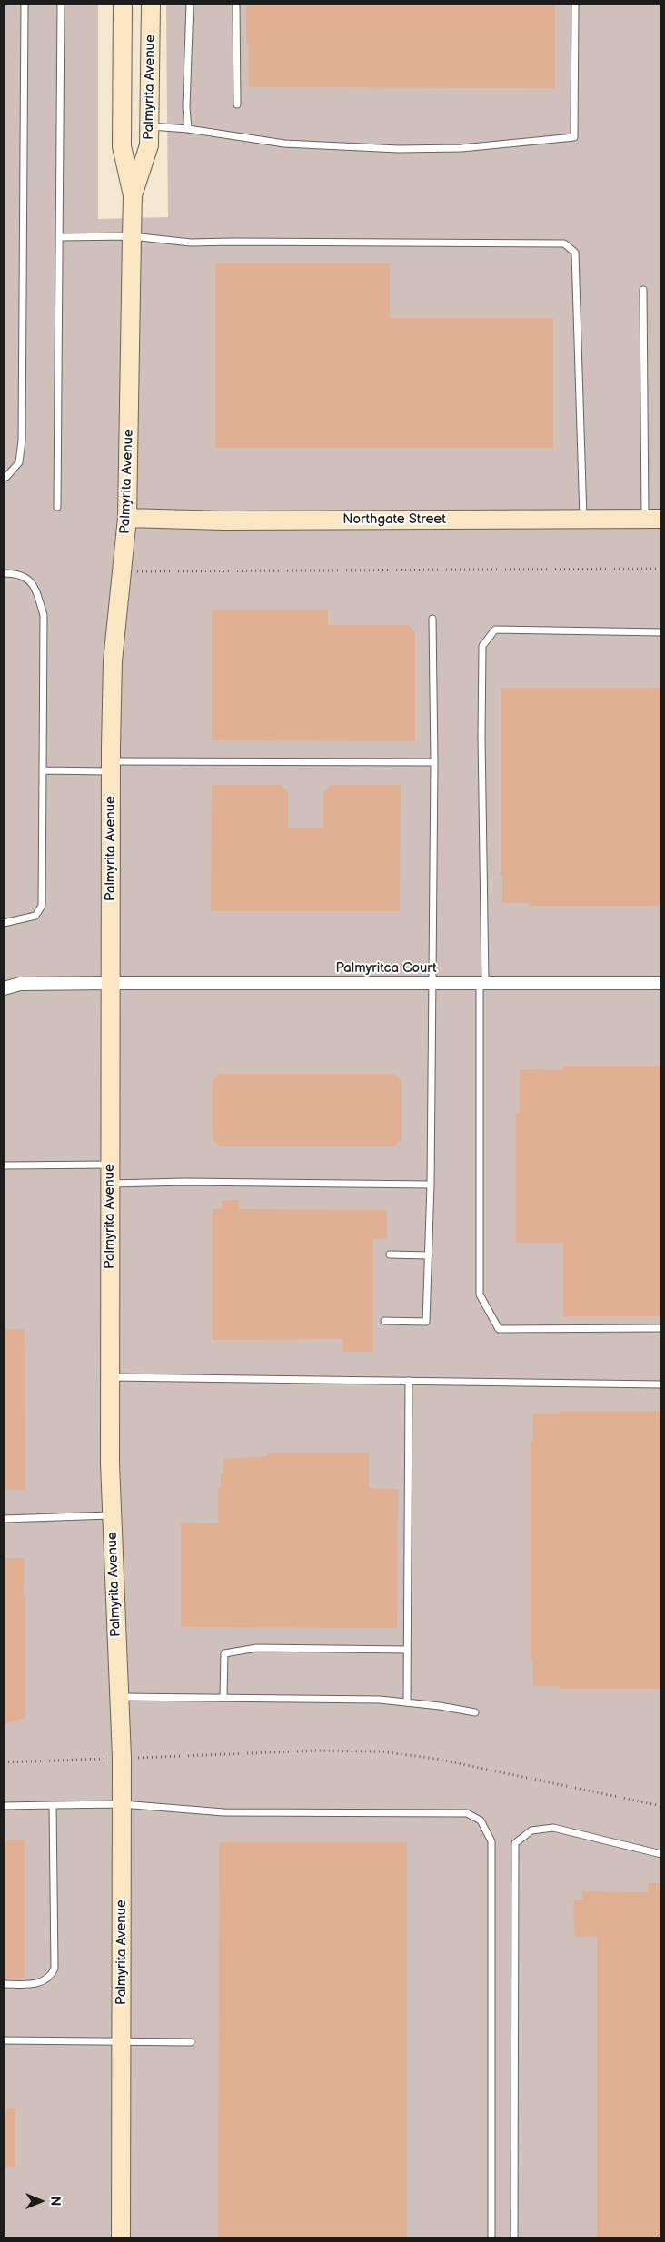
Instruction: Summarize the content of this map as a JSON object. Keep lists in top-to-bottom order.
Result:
{
  "streets": {
    "street": ["Palmyrita Avenue", "Northgate Street", "Palmyritca Court"]
  },
  "crossings": [
    ["Palmyrita Avenue", "Northgate Street"],
    ["Palmyrita Avenue", "Palmyritca Court"]
  ],
  "north": "right"
}
